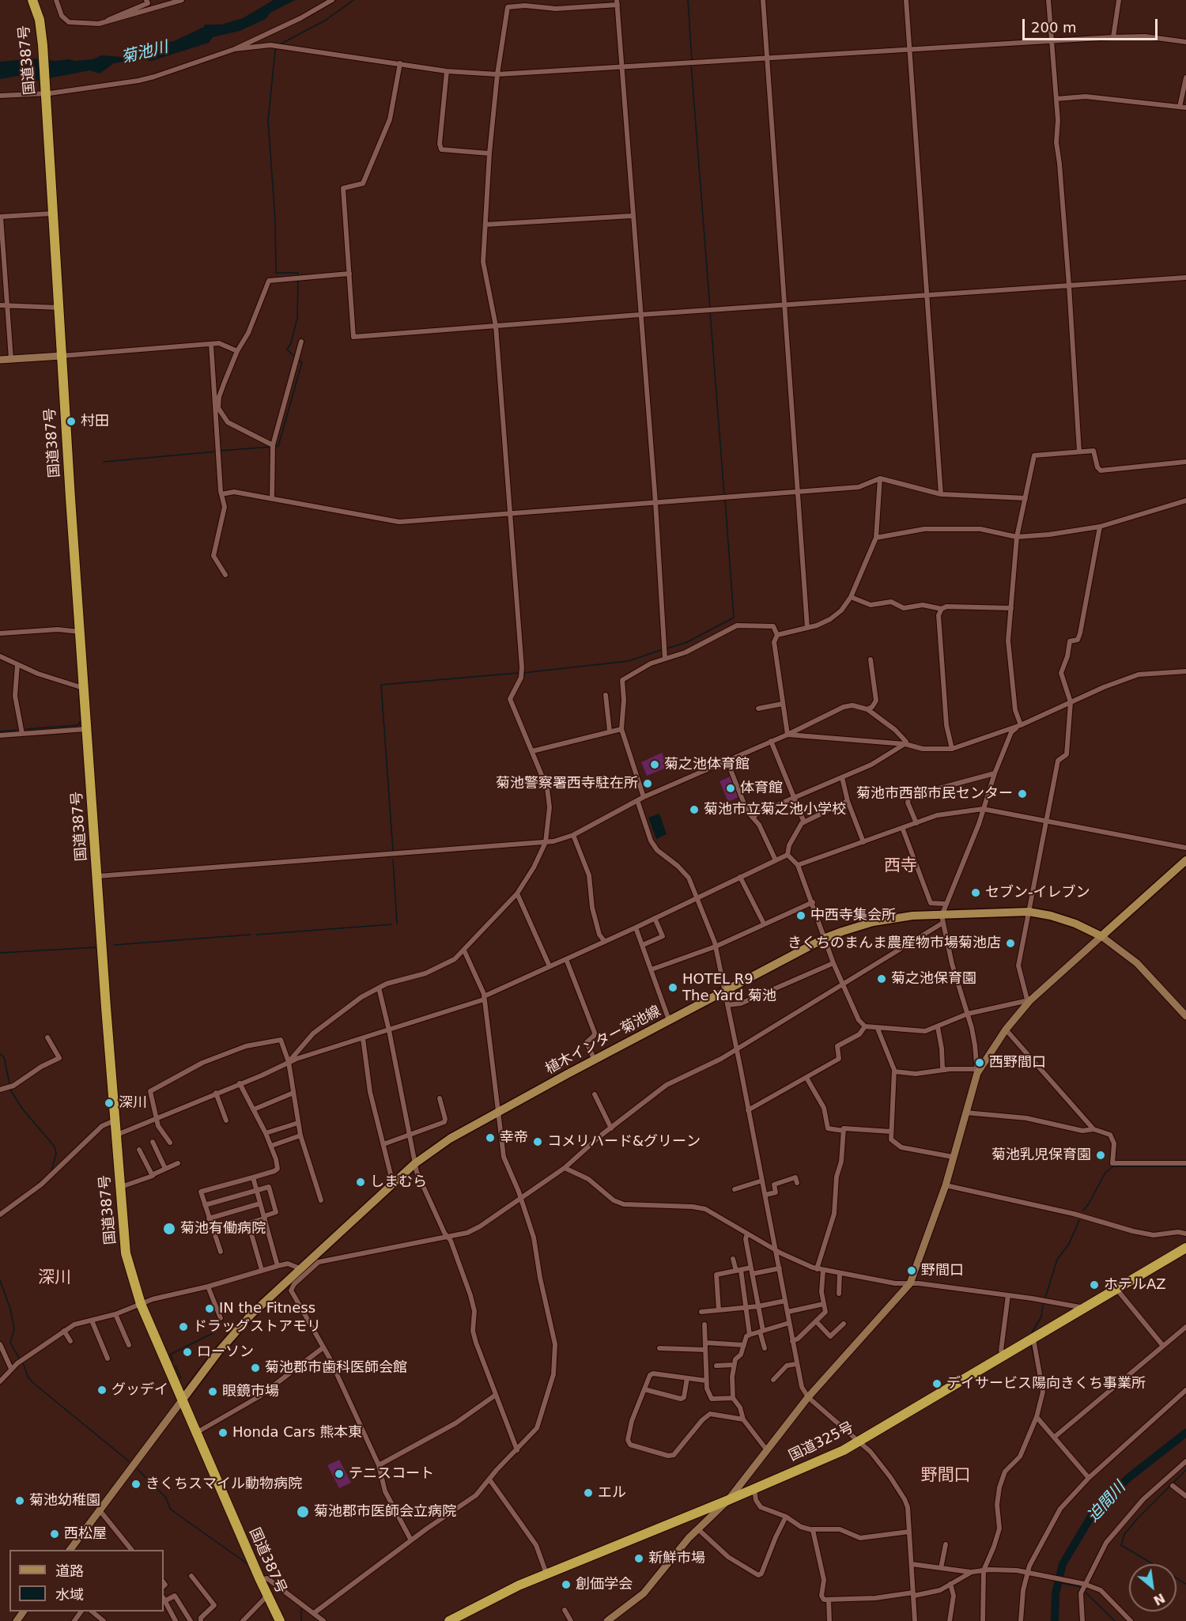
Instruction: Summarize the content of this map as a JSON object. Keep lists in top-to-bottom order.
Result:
{
  "streets": {
    "highway": ["国道387号", "国道325号"],
    "main road": ["植木インター菊池線"]
  },
  "crossings": [
    ["国道387号", "植木インター菊池線"]
  ],
  "districts": ["西寺", "深川", "野間口"],
  "water": ["菊池川", "迫間川"],
  "places": [
    "村田",
    "菊之池体育館",
    "菊池警察署西寺駐在所",
    "体育館",
    "菊池市西部市民センター",
    "菊池市立菊之池小学校",
    "セブン-イレブン",
    "中西寺集会所",
    "きくちのまんま農産物市場菊池店",
    "菊之池保育園",
    "HOTEL R9 The Yard 菊池",
    "西野間口",
    "深川",
    "幸帝",
    "コメリハード&グリーン",
    "菊池乳児保育園",
    "しまむら",
    "菊池有働病院",
    "野間口",
    "ホテルAZ",
    "IN the Fitness",
    "ドラッグストアモリ",
    "ローソン",
    "菊池郡市歯科医師会館",
    "デイサービス陽向きくち事業所",
    "グッデイ",
    "眼鏡市場",
    "Honda Cars 熊本東",
    "テニスコート",
    "きくちスマイル動物病院",
    "エル",
    "菊池幼稚園",
    "菊池郡市医師会立病院",
    "西松屋",
    "新鮮市場",
    "創価学会"
  ],
  "legend": ["道路", "水域"],
  "scale_bar": "200 m",
  "north": "bottom right"
}
